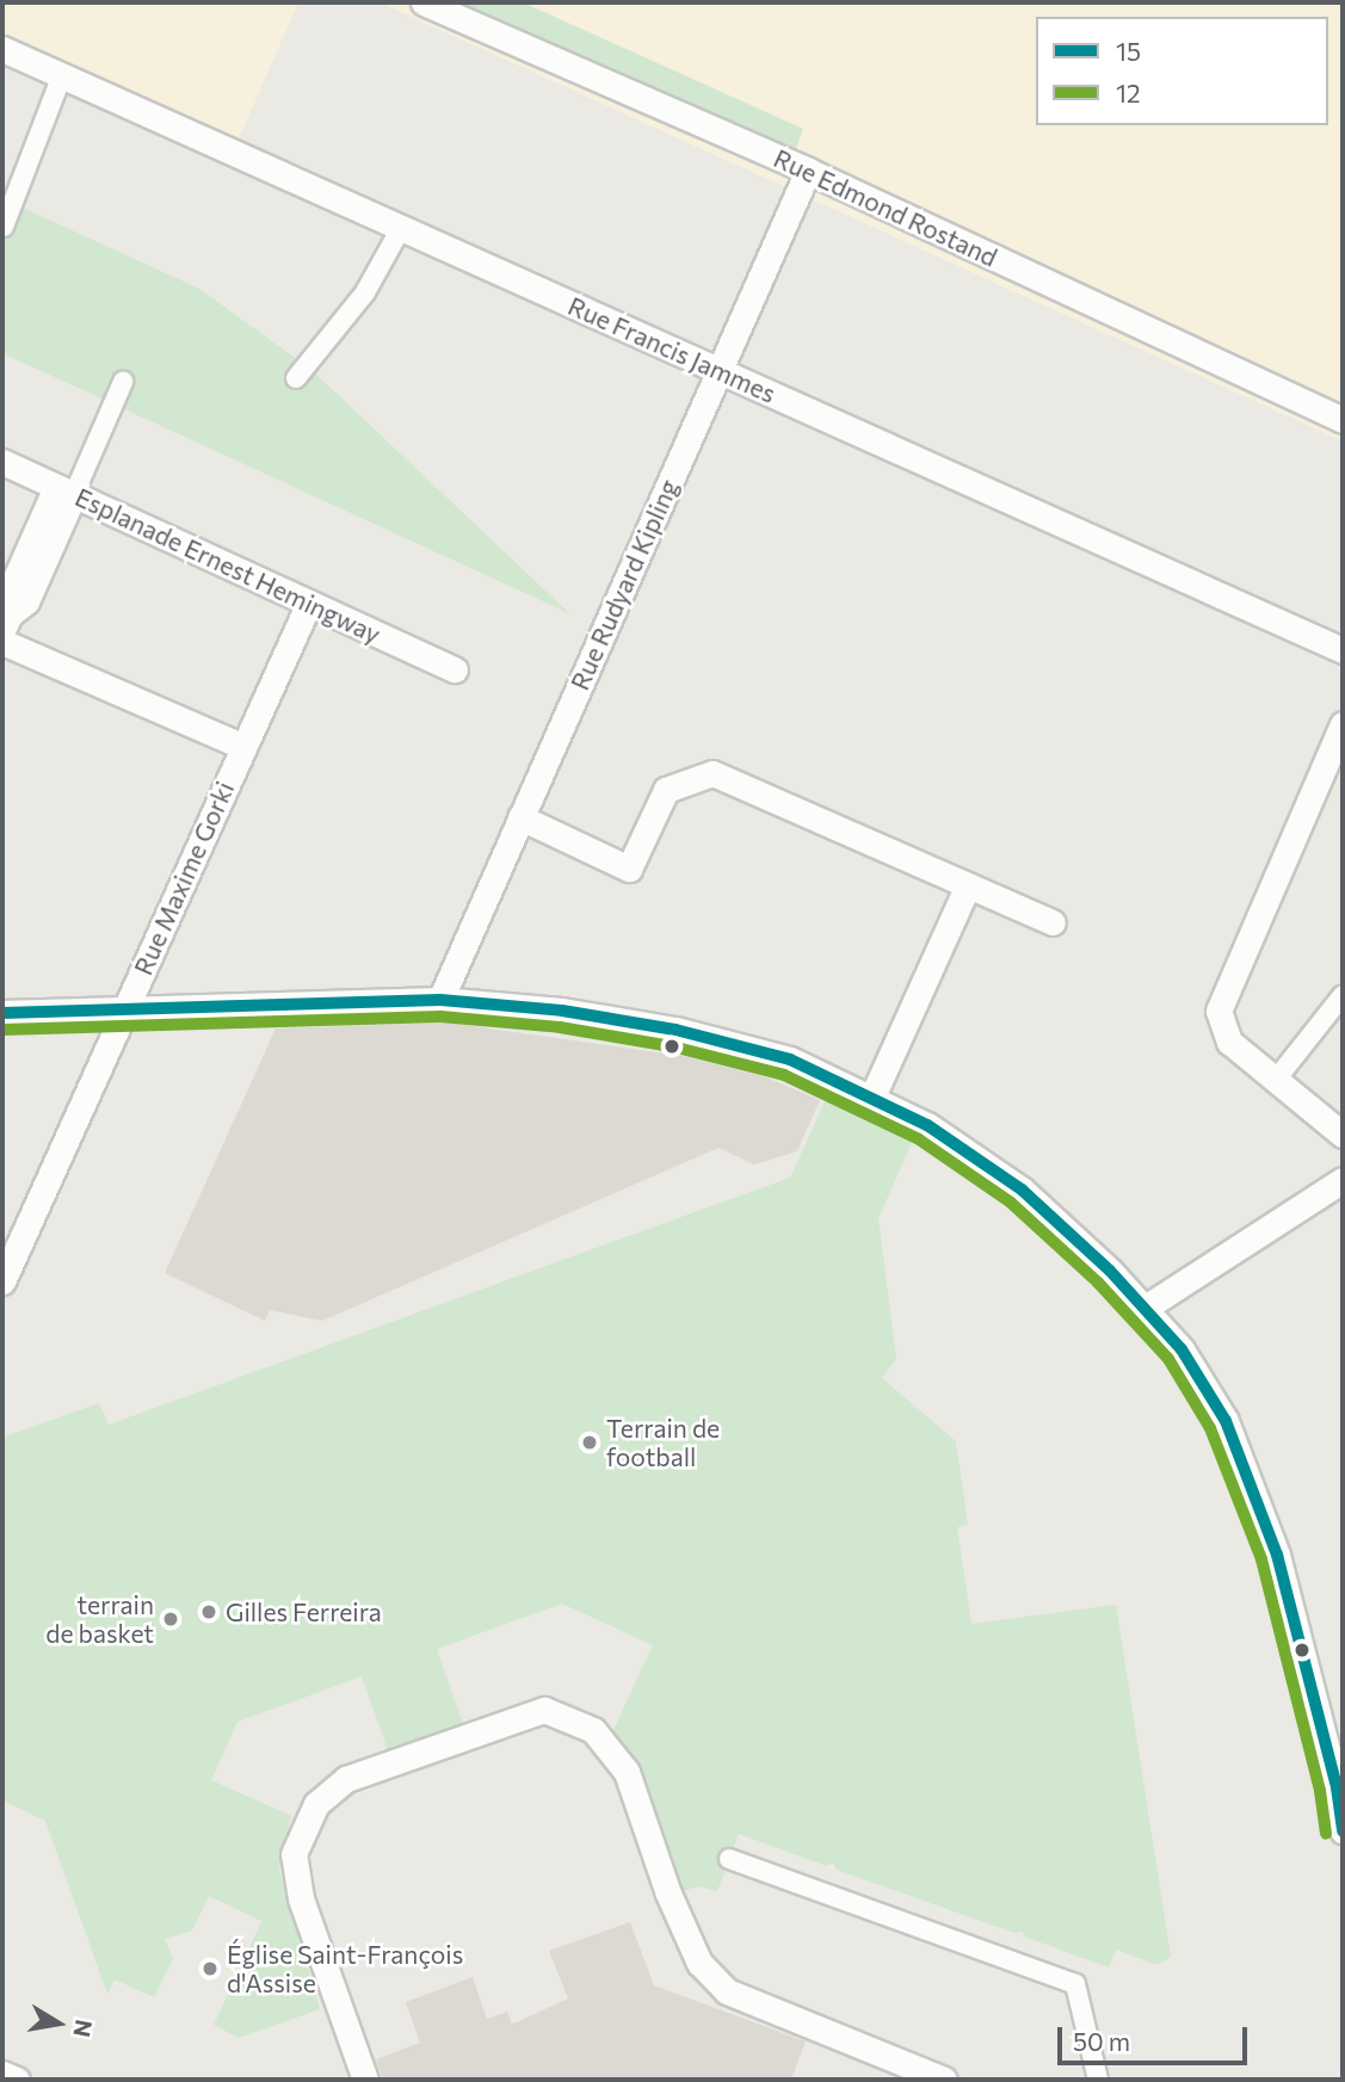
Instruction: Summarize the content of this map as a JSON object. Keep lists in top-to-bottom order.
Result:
{
  "streets": {
    "street": [
      "Rue Edmond Rostand",
      "Rue Francis Jammes",
      "Esplanade Ernest Hemingway",
      "Rue Rudyard Kipling",
      "Rue Maxime Gorki"
    ]
  },
  "crossings": [
    ["Rue Edmond Rostand", "Rue Rudyard Kipling"],
    ["Rue Francis Jammes", "Rue Rudyard Kipling"],
    ["Esplanade Ernest Hemingway", "Rue Maxime Gorki"]
  ],
  "places": [
    "Terrain de football",
    "Gilles Ferreira",
    "terrain de basket",
    "Église Saint-François d'Assise"
  ],
  "lines": ["transit line 15", "transit line 12"],
  "legend": ["15", "12"],
  "scale_bar": "50 m",
  "north": "right"
}
